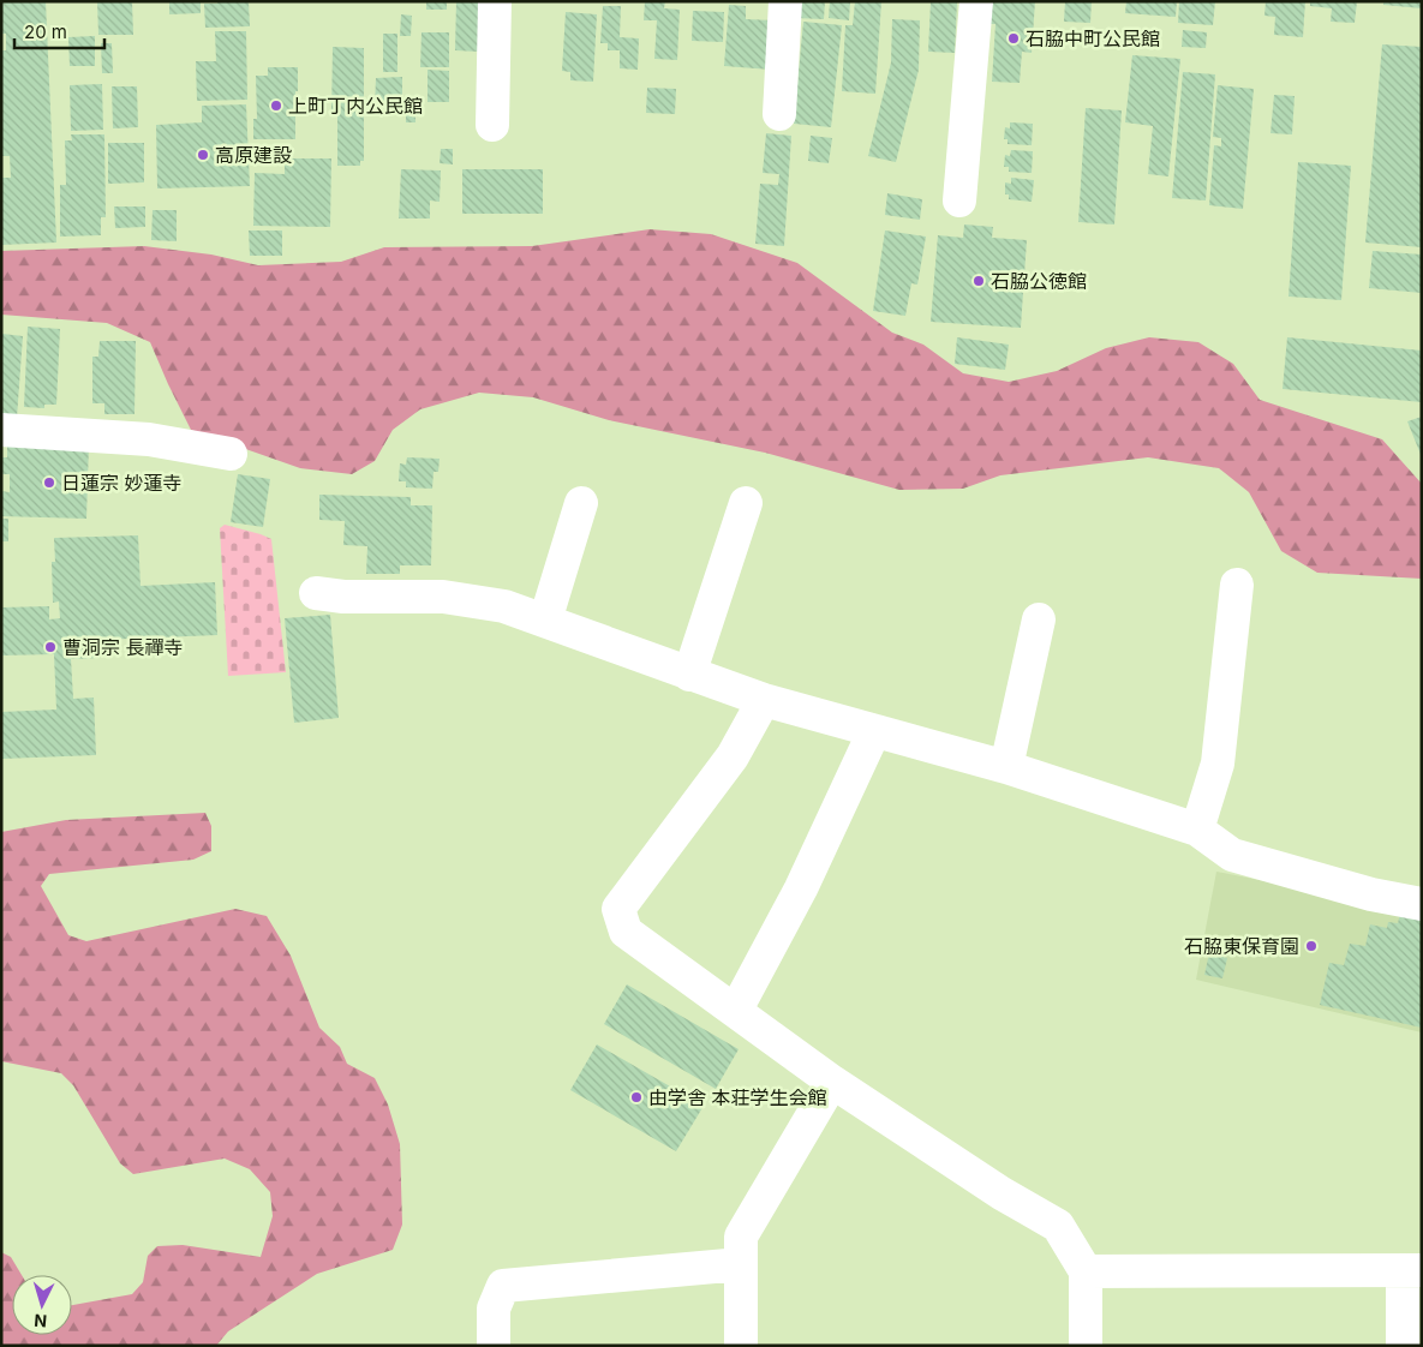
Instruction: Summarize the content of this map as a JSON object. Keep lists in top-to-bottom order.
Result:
{
  "places": [
    "石脇中町公民館",
    "上町丁内公民館",
    "高原建設",
    "石脇公徳館",
    "日蓮宗 妙蓮寺",
    "曹洞宗 長禪寺",
    "石脇東保育園",
    "由学舎 本荘学生会館"
  ],
  "scale_bar": "20 m",
  "north": "bottom"
}
